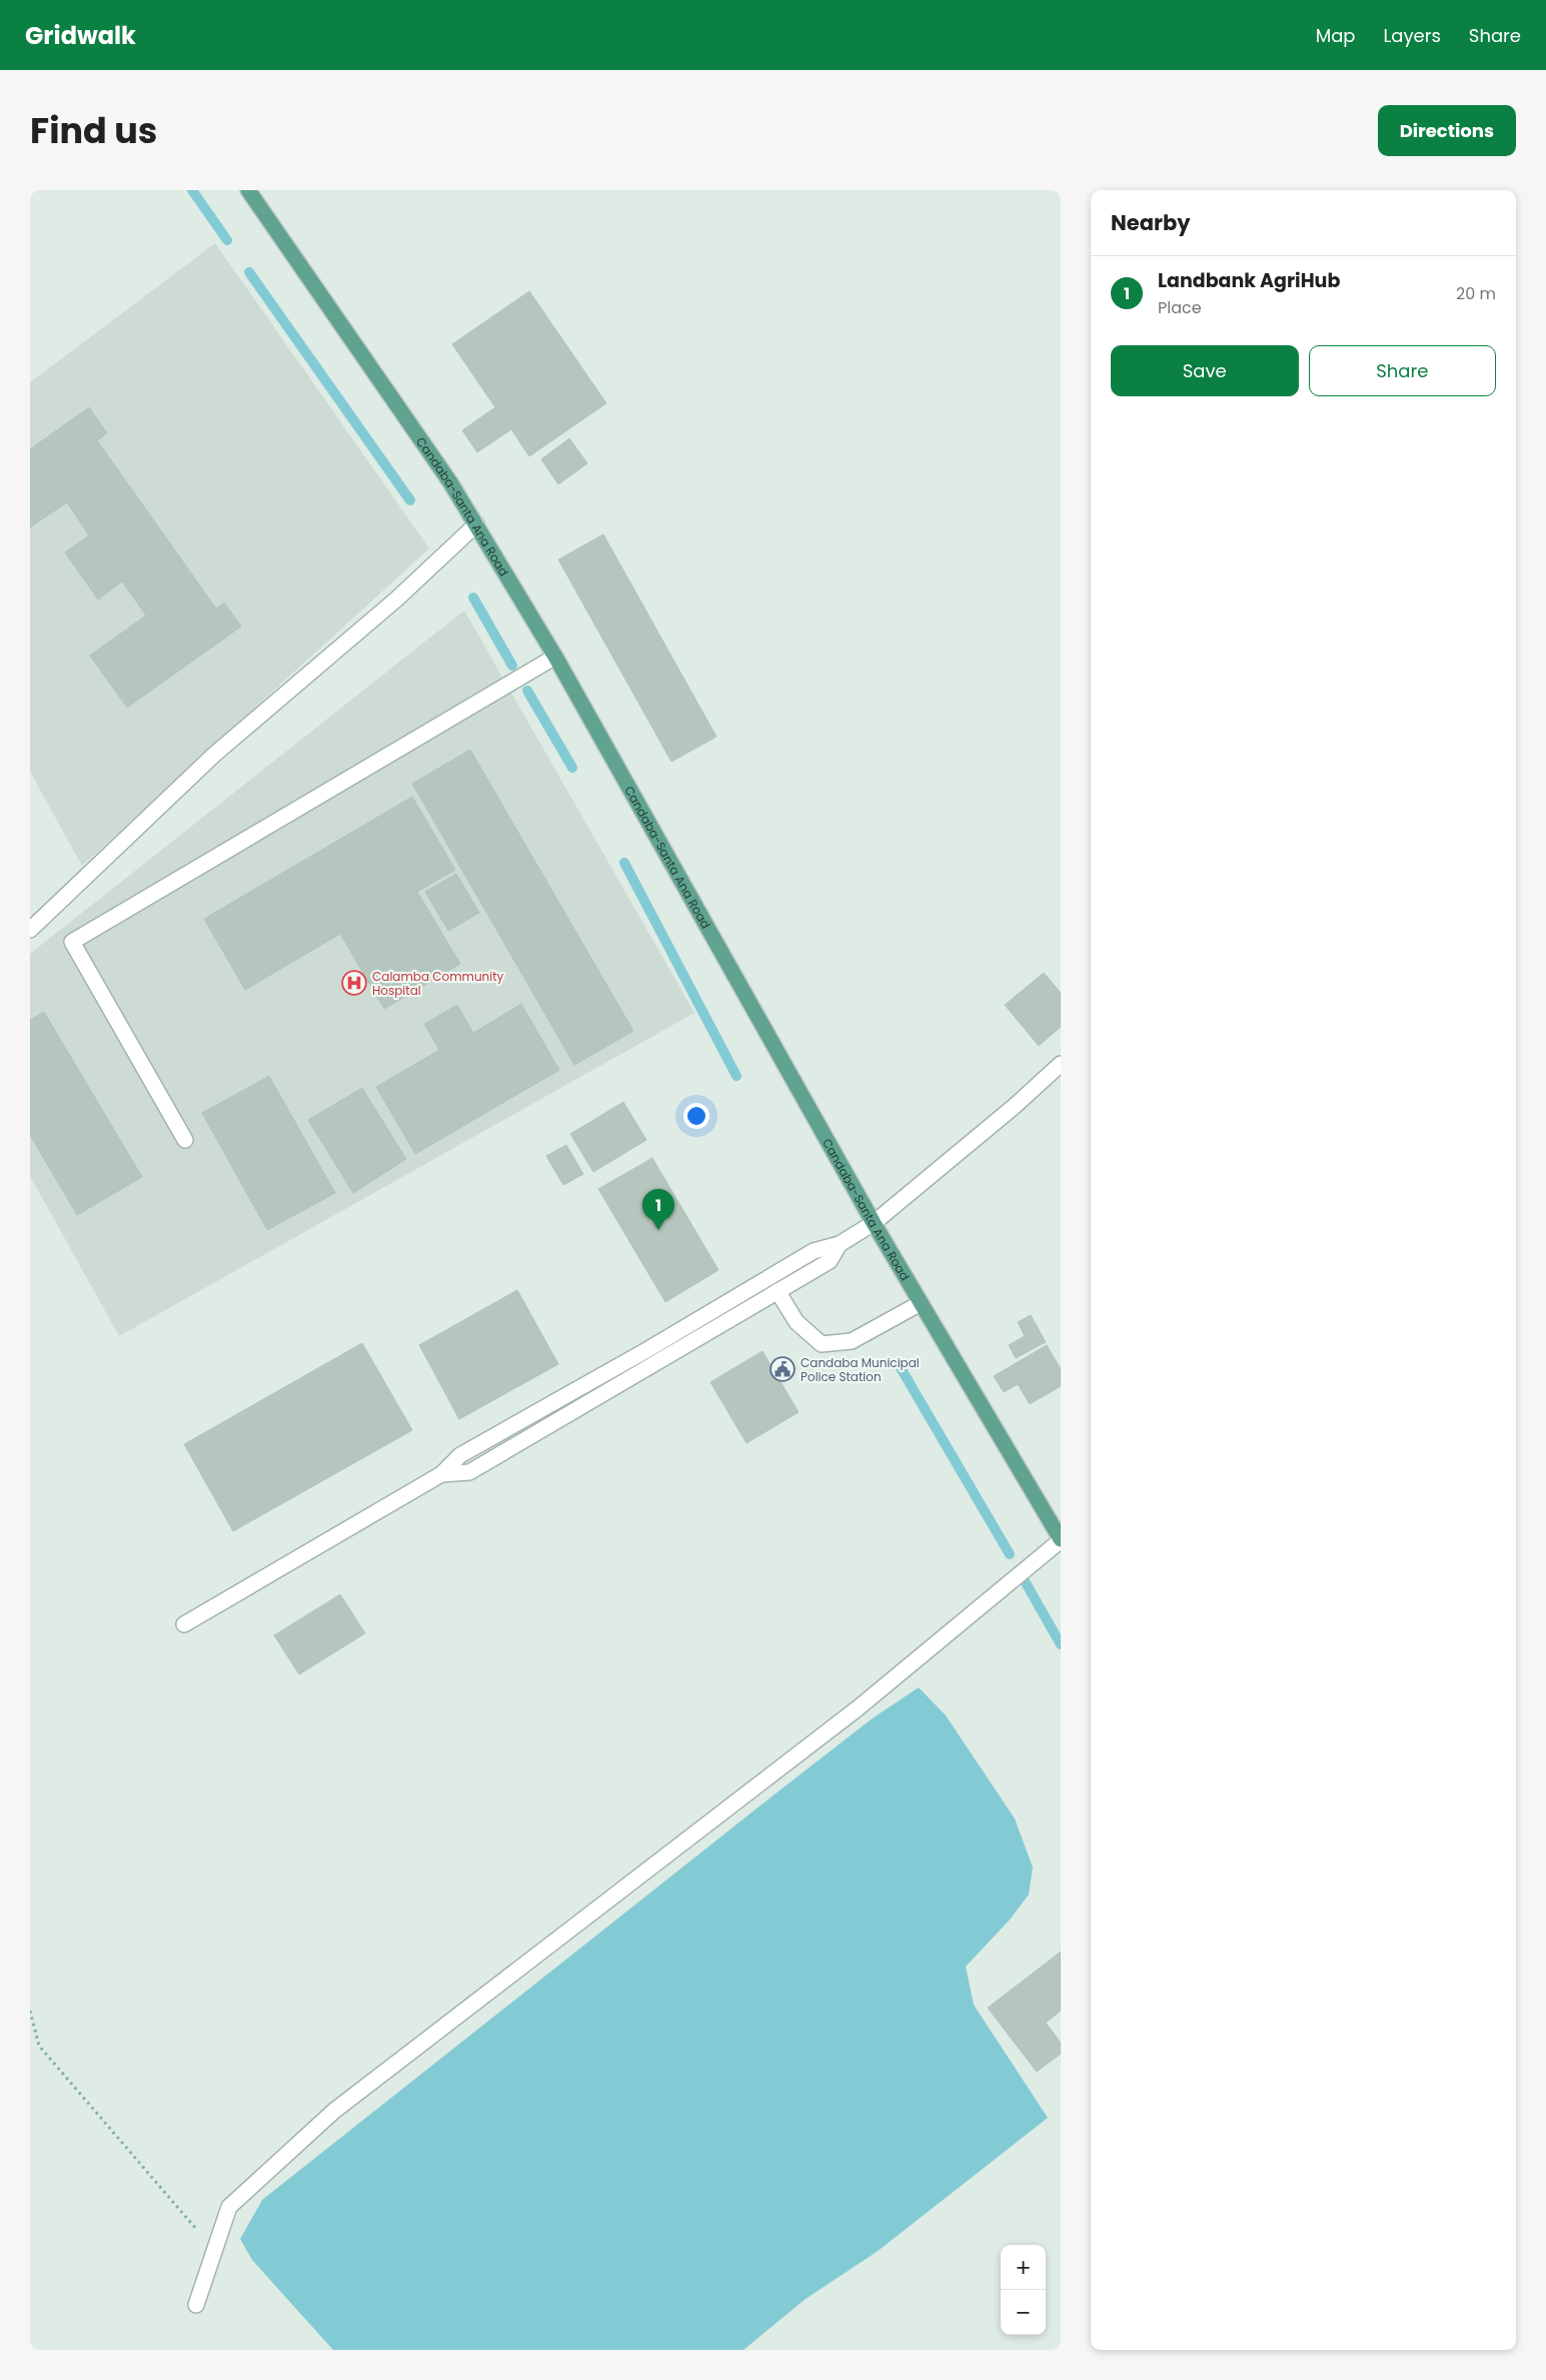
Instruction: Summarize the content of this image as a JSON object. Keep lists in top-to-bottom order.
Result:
{
  "streets": {
    "main road": ["Candaba-Santa Ana Road"]
  },
  "places": {
    "hospital": ["Calamba Community Hospital"],
    "public building": ["Candaba Municipal Police Station"]
  },
  "page": {
    "header": "Gridwalk",
    "nav": ["Map", "Layers", "Share"],
    "title": "Find us",
    "buttons": [
      "Directions",
      ["Save", "Share"]
    ],
    "heading": "Nearby",
    "list": [
      {
        "mark": "1",
        "name": "Landbank AgriHub",
        "note": "Place",
        "value": "20 m"
      }
    ],
    "pins": "1",
    "map_buttons": ["+", "−"]
  }
}
